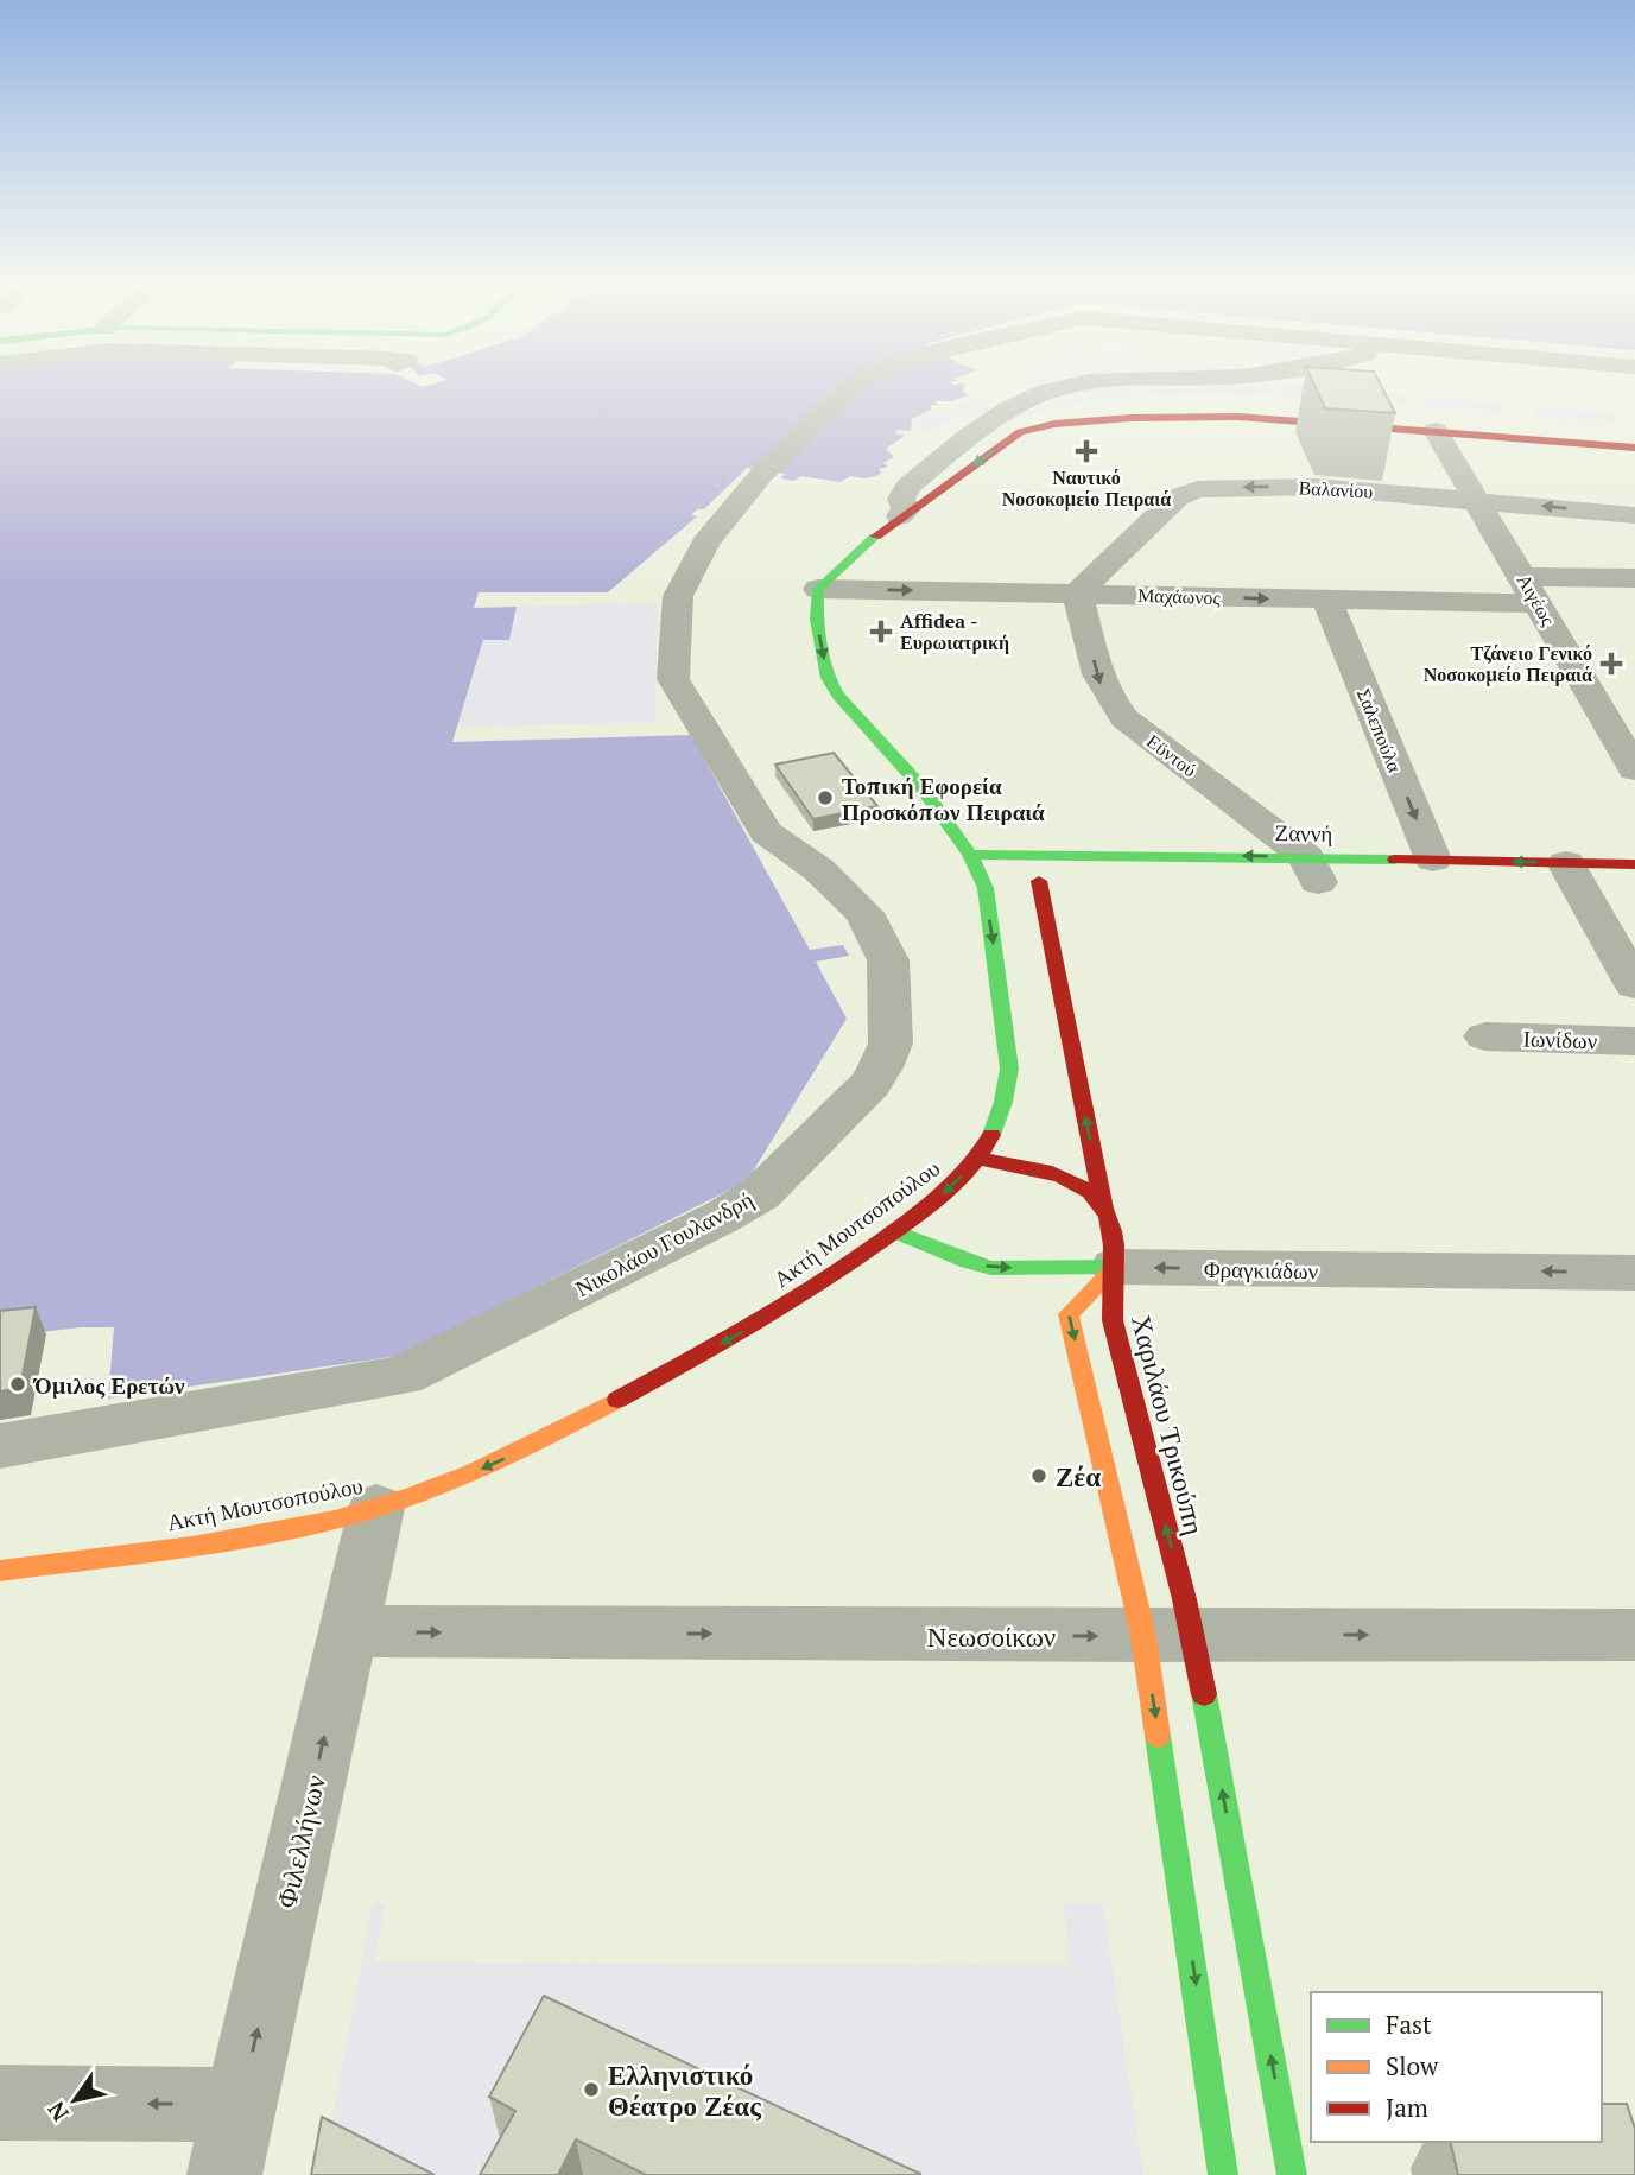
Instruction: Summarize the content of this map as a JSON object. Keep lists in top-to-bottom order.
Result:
{
  "streets": {
    "main road": [
      "Ζαννή",
      "Ακτή Μουτσοπούλου",
      "Φραγκιάδων",
      "Χαριλάου Τρικούπη"
    ],
    "street": [
      "Βαλανίου",
      "Μαχάωνος",
      "Αιγέως",
      "Σαλεπούλα",
      "Εϋντού",
      "Ιωνίδων",
      "Νικολάου Γουλανδρή",
      "Νεωσοίκων",
      "Φιλελλήνων"
    ]
  },
  "crossings": [
    ["Βαλανίου", "Μαχάωνος"],
    ["Βαλανίου", "Αιγέως"],
    ["Βαλανίου", "Εϋντού"],
    ["Μαχάωνος", "Αιγέως"],
    ["Μαχάωνος", "Σαλεπούλα"],
    ["Μαχάωνος", "Εϋντού"],
    ["Μαχάωνος", "Ακτή Μουτσοπούλου"],
    ["Σαλεπούλα", "Ζαννή"],
    ["Εϋντού", "Ζαννή"],
    ["Ζαννή", "Ακτή Μουτσοπούλου"],
    ["Ακτή Μουτσοπούλου", "Φραγκιάδων"],
    ["Ακτή Μουτσοπούλου", "Φιλελλήνων"],
    ["Φραγκιάδων", "Χαριλάου Τρικούπη"],
    ["Χαριλάου Τρικούπη", "Νεωσοίκων"],
    ["Νεωσοίκων", "Φιλελλήνων"]
  ],
  "one_way": [
    "Βαλανίου",
    "Μαχάωνος",
    "Σαλεπούλα",
    "Εϋντού",
    "Ζαννή",
    "Νεωσοίκων",
    "Φιλελλήνων"
  ],
  "places": {
    "health": ["Ναυτικό Νοσοκομείο Πειραιά", "Affidea - Ευρωιατρική", "Τζάνειο Γενικό Νοσοκομείο Πειραιά"],
    "other": [
      "Τοπική Εφορεία Προσκόπων Πειραιά",
      "Όμιλος Ερετών",
      "Ζέα",
      "Ελληνιστικό Θέατρο Ζέας"
    ]
  },
  "legend": ["Fast", "Slow", "Jam"],
  "north": "bottom left"
}
